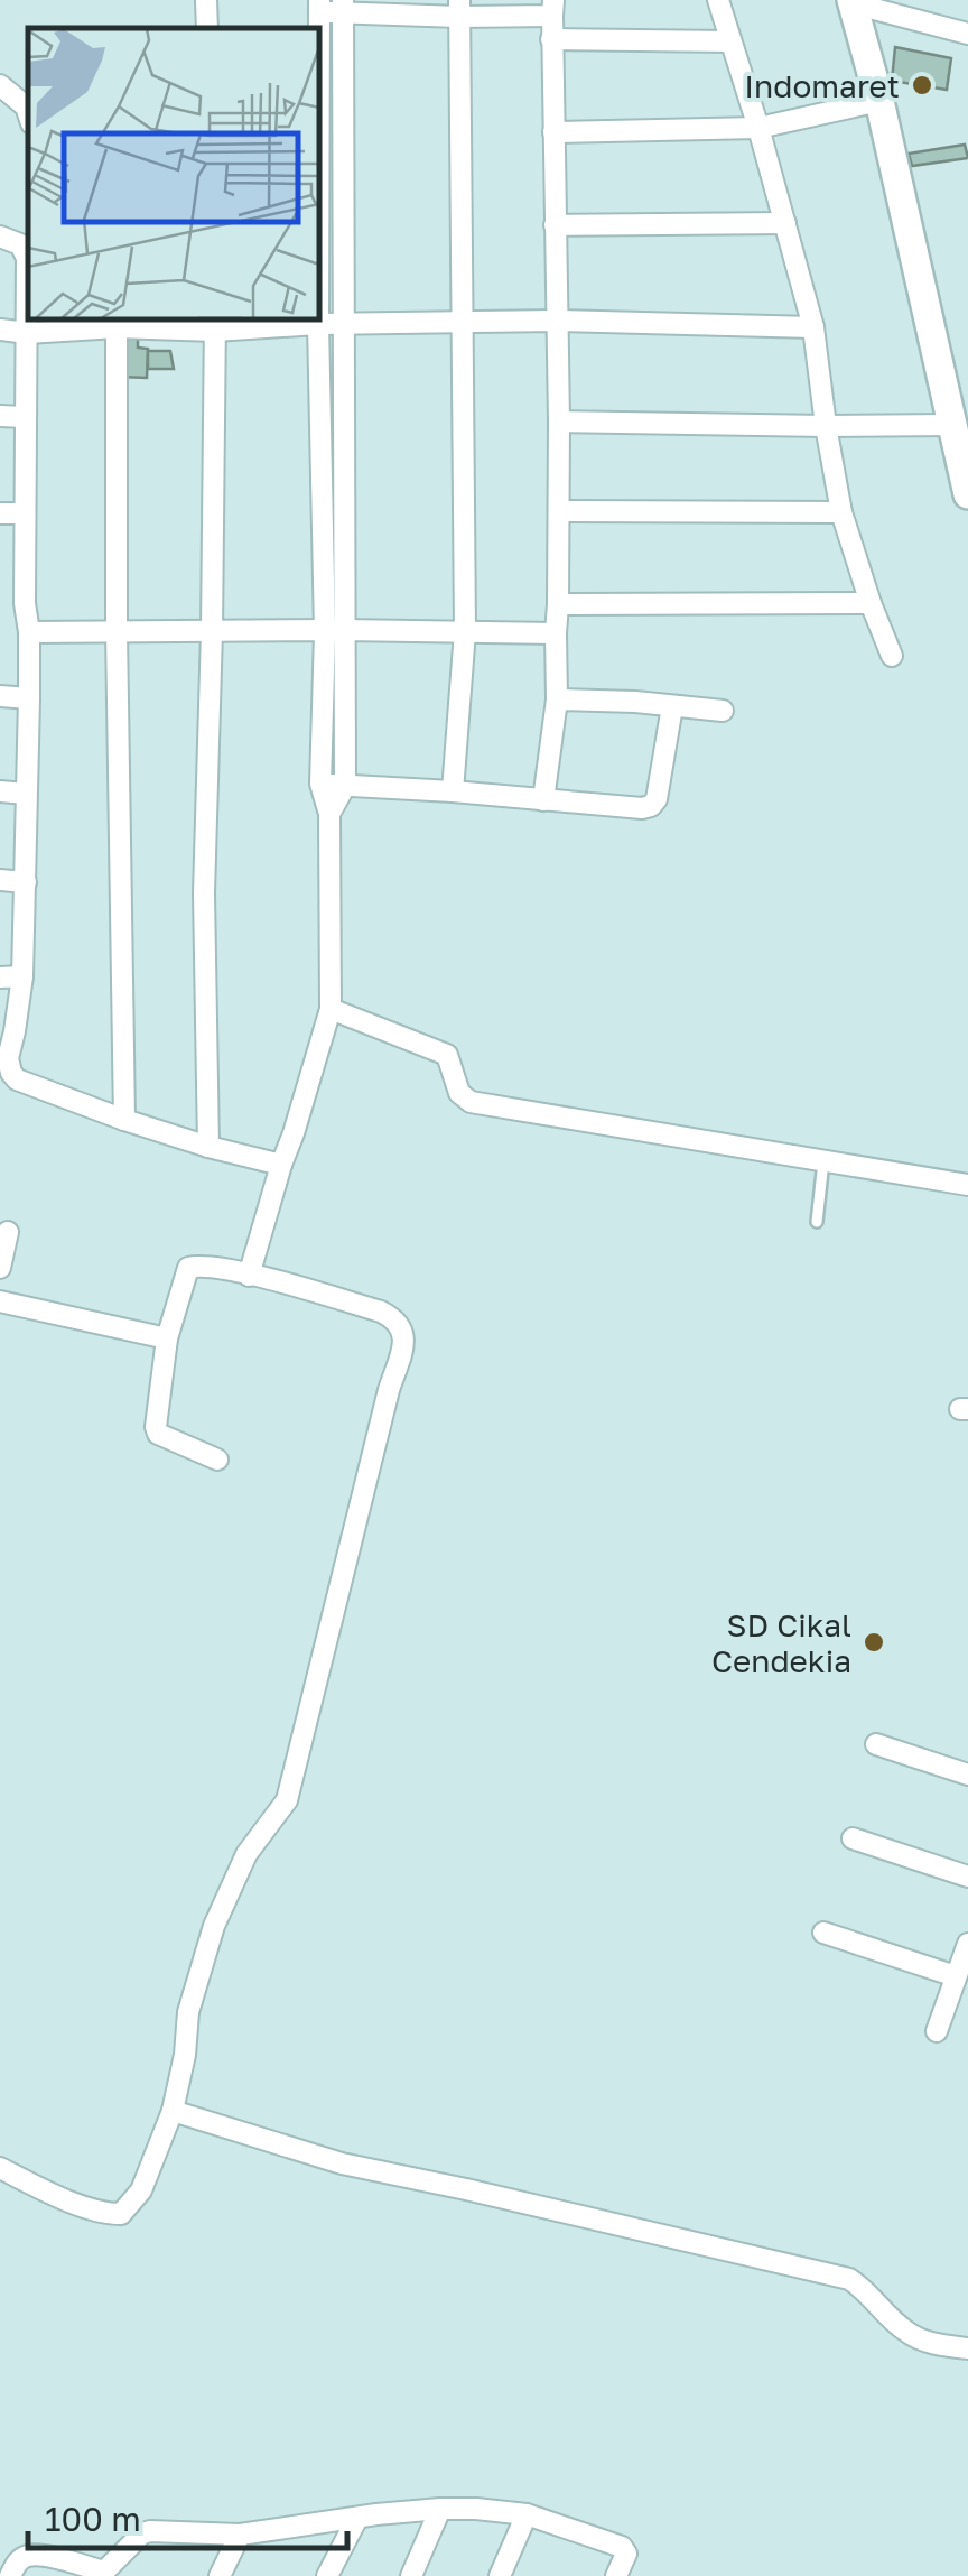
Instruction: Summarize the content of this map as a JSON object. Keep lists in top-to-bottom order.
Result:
{
  "places": ["Indomaret", "SD Cikal Cendekia"],
  "scale_bar": "100 m"
}
